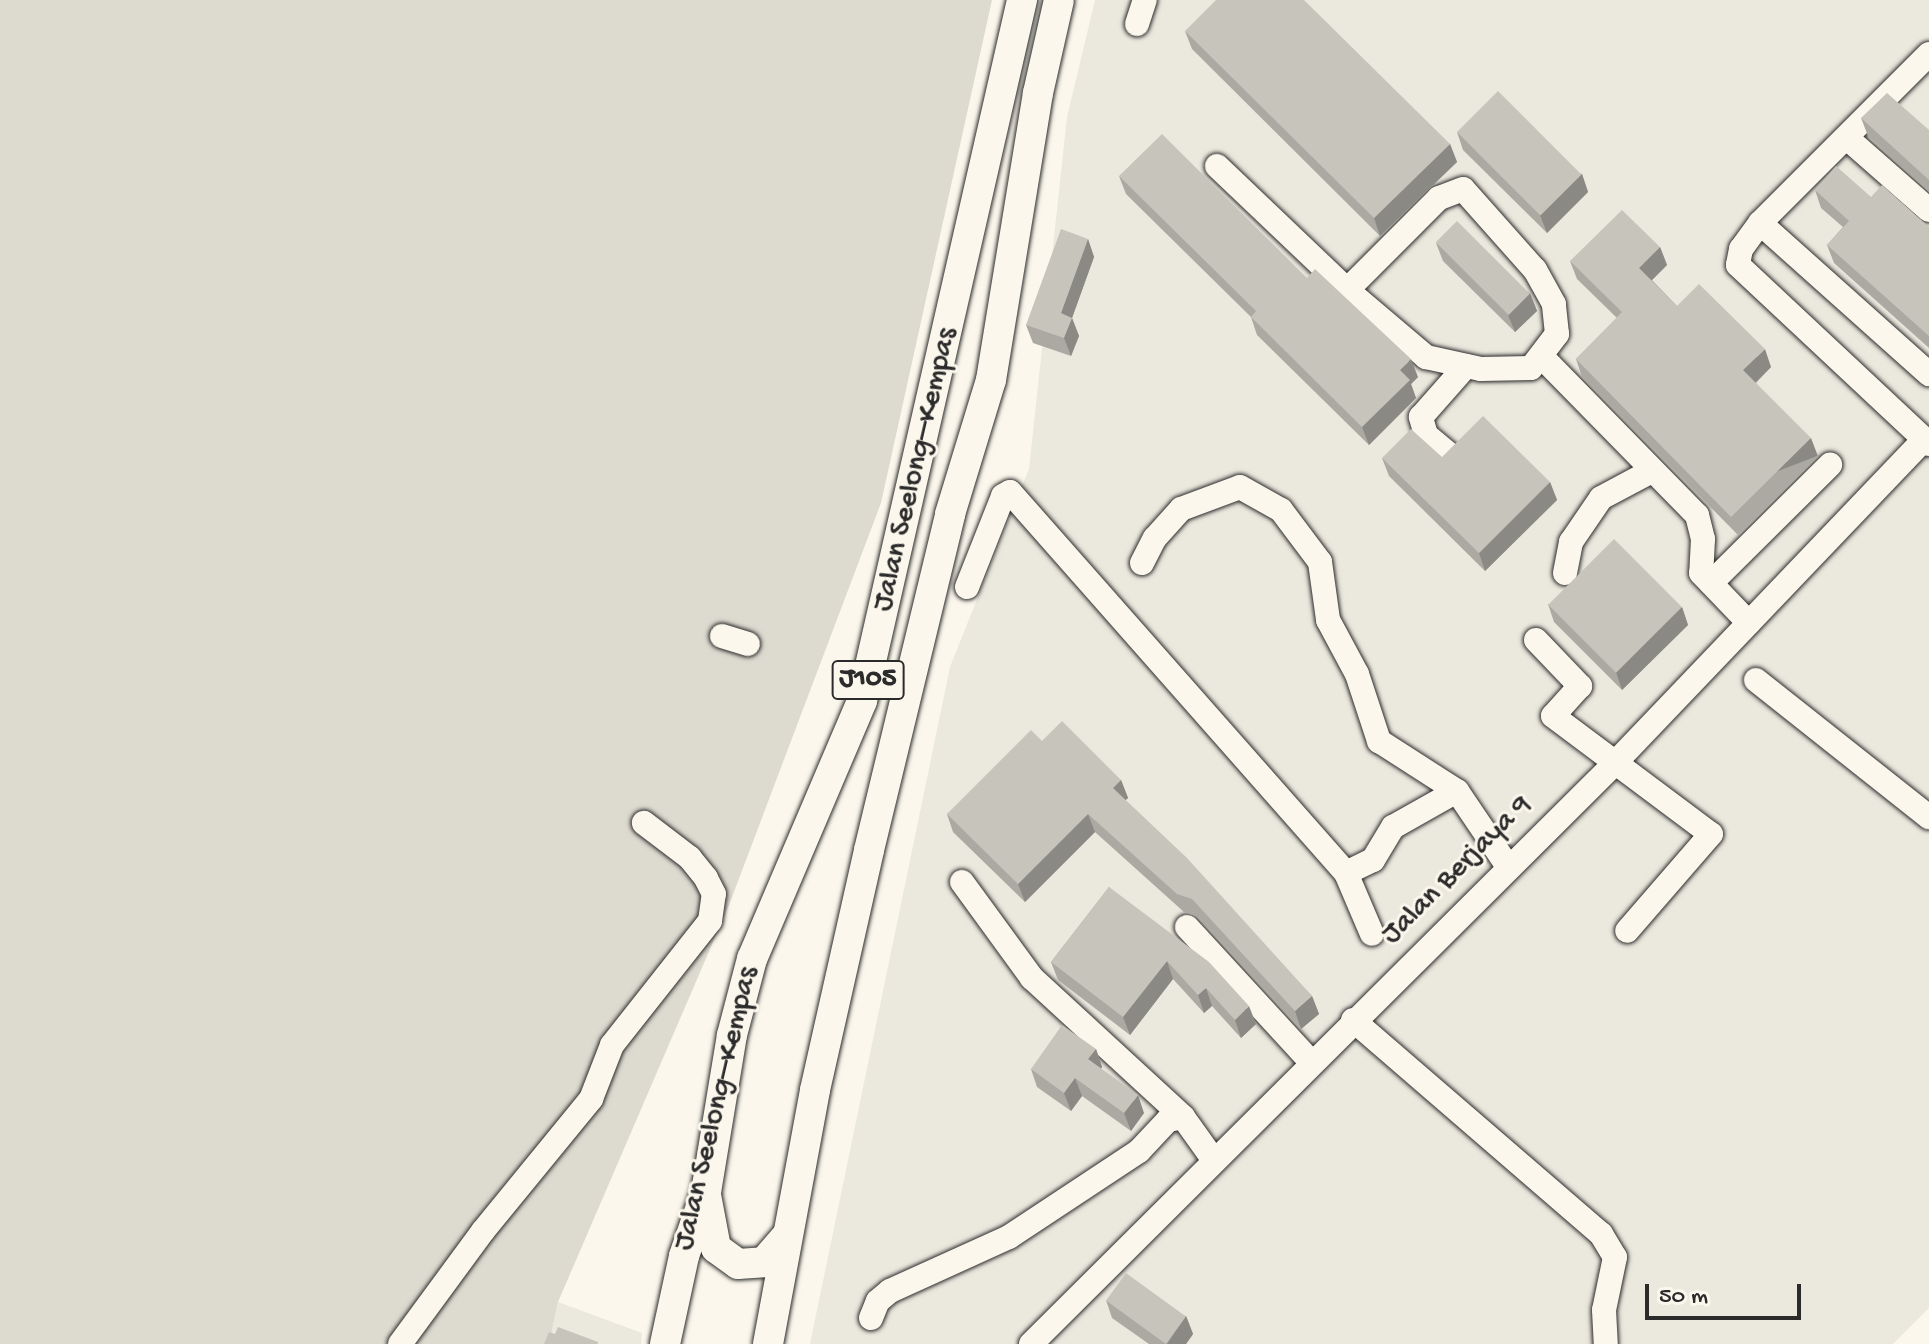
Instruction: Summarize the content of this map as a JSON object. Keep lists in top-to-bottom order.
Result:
{
  "streets": {
    "main road": ["Jalan Seelong–Kempas", "J105"],
    "street": ["Jalan Berjaya 9"]
  },
  "scale_bar": "50 m"
}
